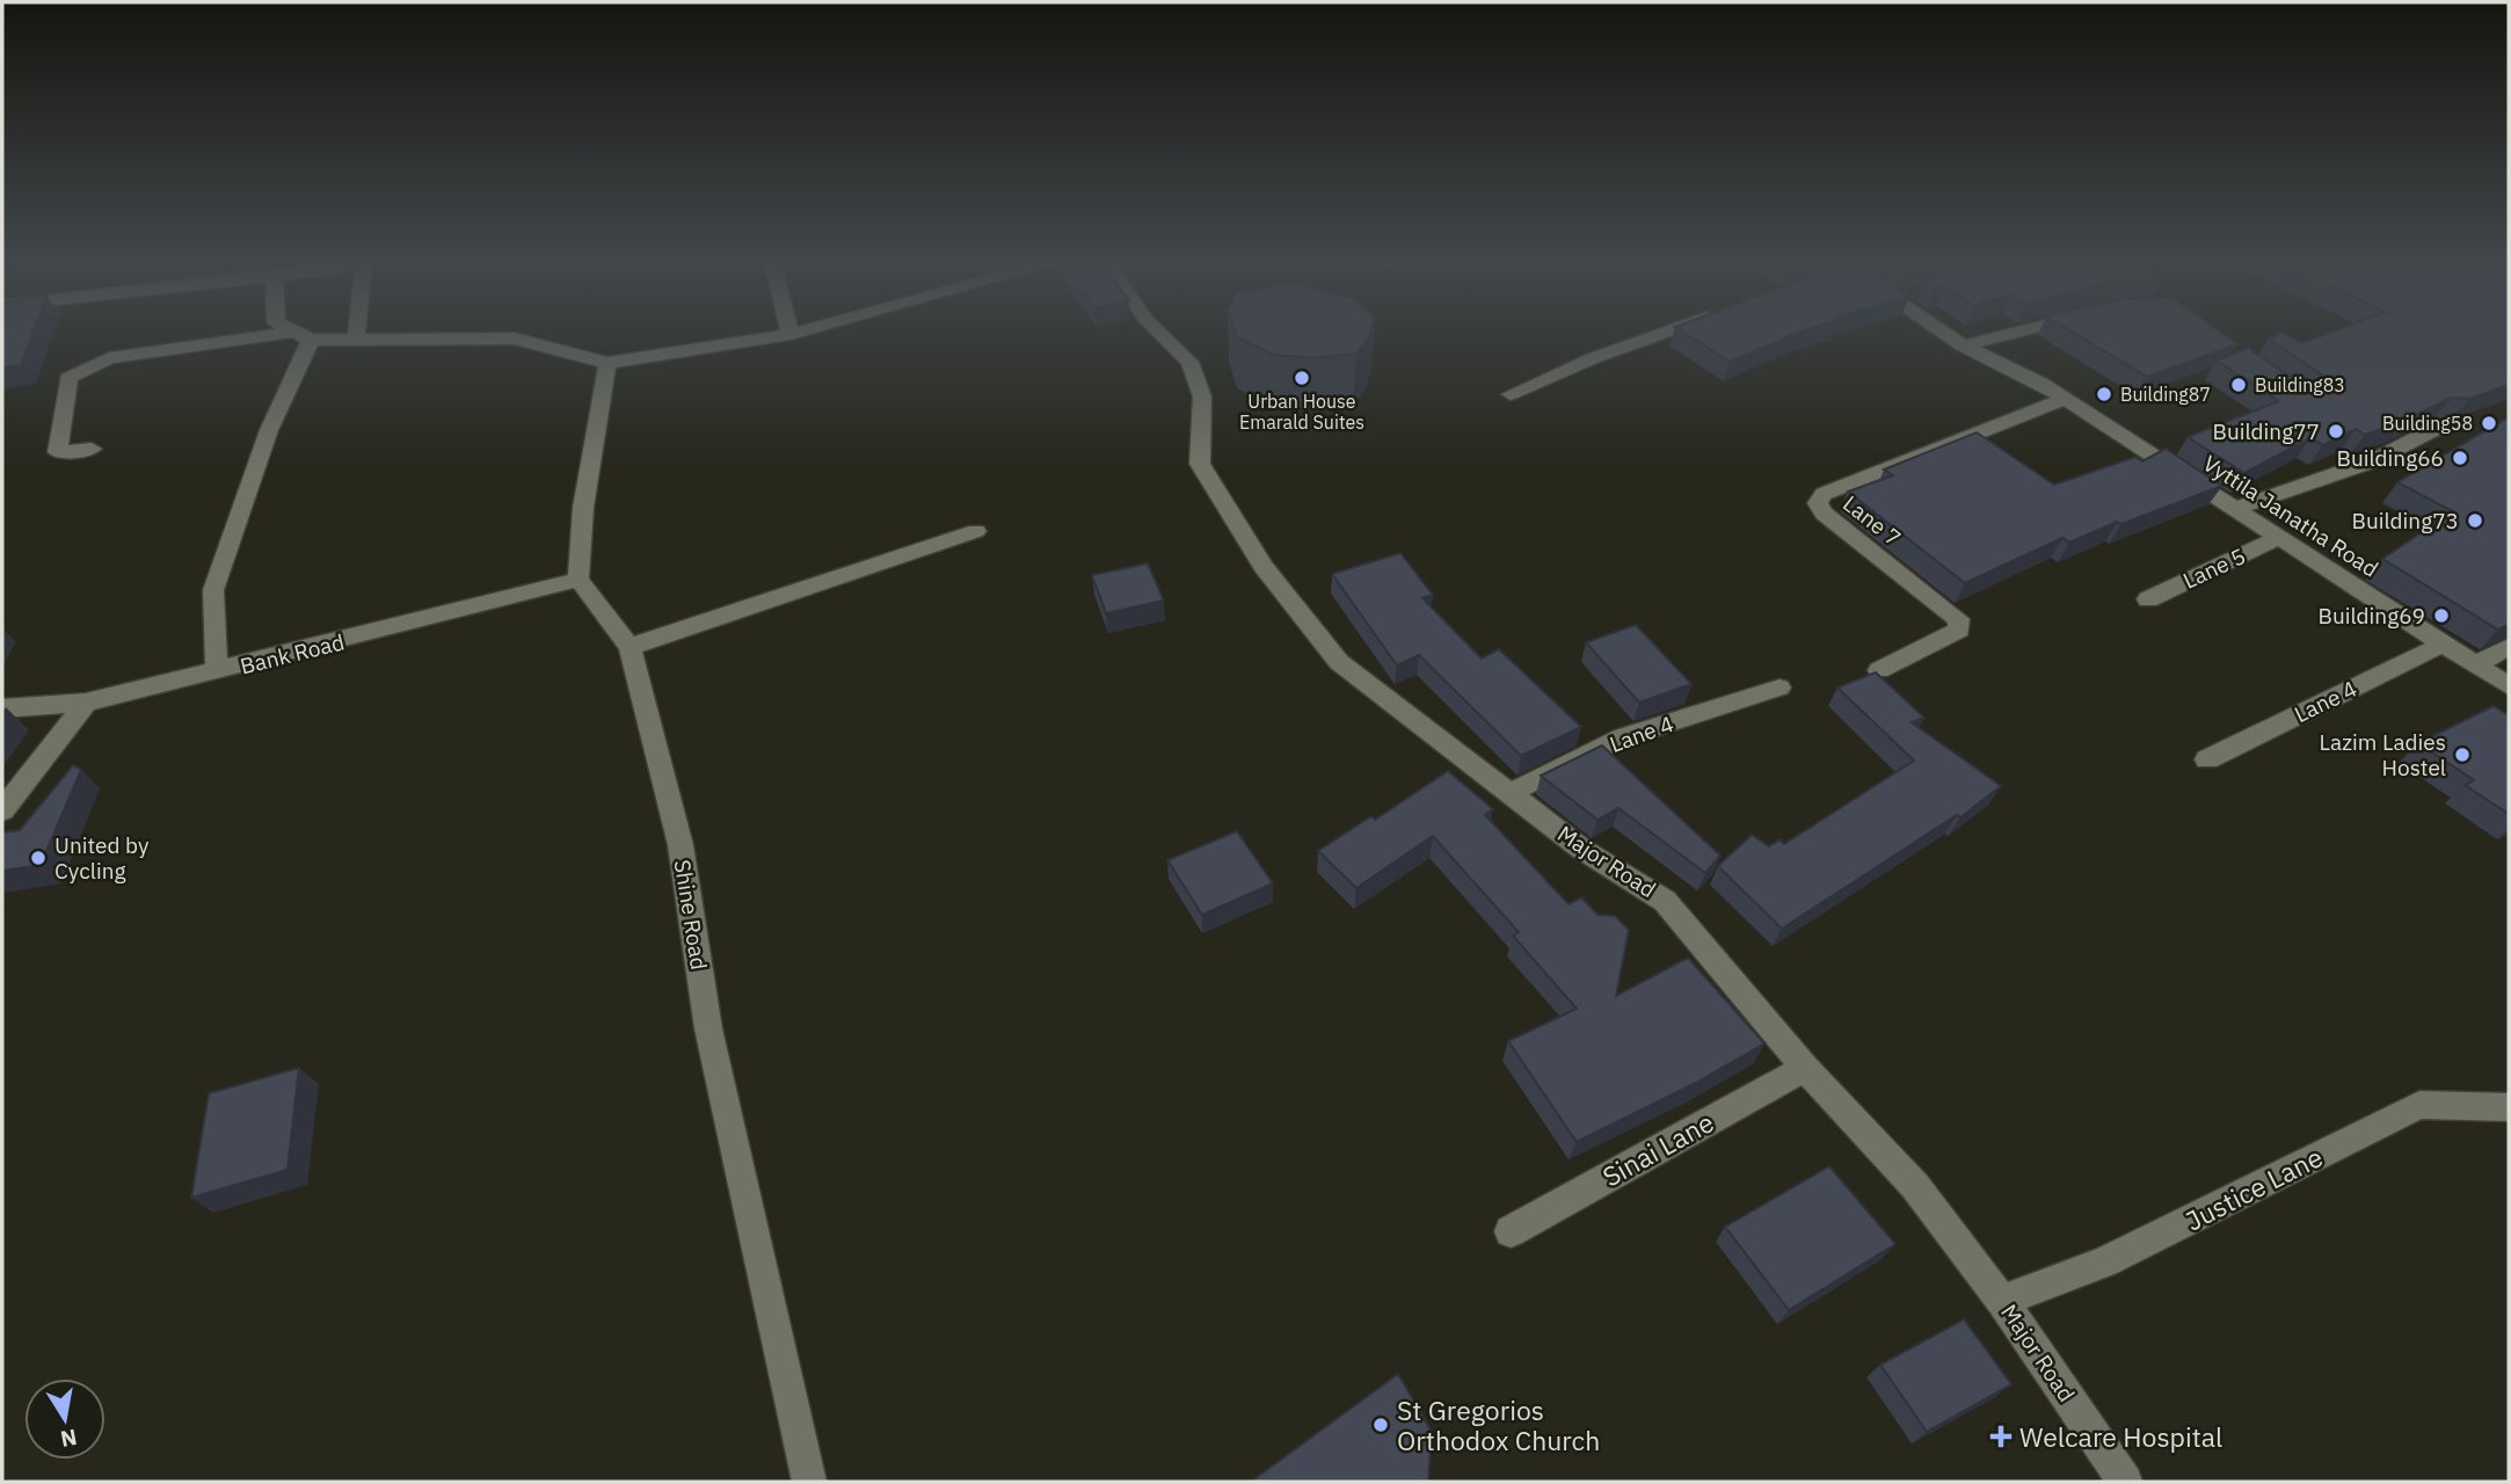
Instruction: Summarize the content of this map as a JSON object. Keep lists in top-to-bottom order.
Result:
{
  "streets": {
    "street": [
      "Vyttila Janatha Road",
      "Lane 7",
      "Lane 5",
      "Bank Road",
      "Lane 4",
      "Major Road",
      "Shine Road",
      "Sinai Lane",
      "Justice Lane"
    ]
  },
  "crossings": [
    ["Vyttila Janatha Road", "Lane 7"],
    ["Vyttila Janatha Road", "Lane 5"],
    ["Vyttila Janatha Road", "Lane 4"],
    ["Bank Road", "Shine Road"],
    ["Lane 4", "Major Road"],
    ["Major Road", "Sinai Lane"],
    ["Major Road", "Justice Lane"]
  ],
  "places": {
    "other": [
      "Urban House Emarald Suites",
      "Building83",
      "Building87",
      "Building58",
      "Building77",
      "Building66",
      "Building73",
      "Building69",
      "Lazim Ladies Hostel",
      "United by Cycling",
      "St Gregorios Orthodox Church"
    ],
    "health": ["Welcare Hospital"]
  },
  "north": "bottom"
}
